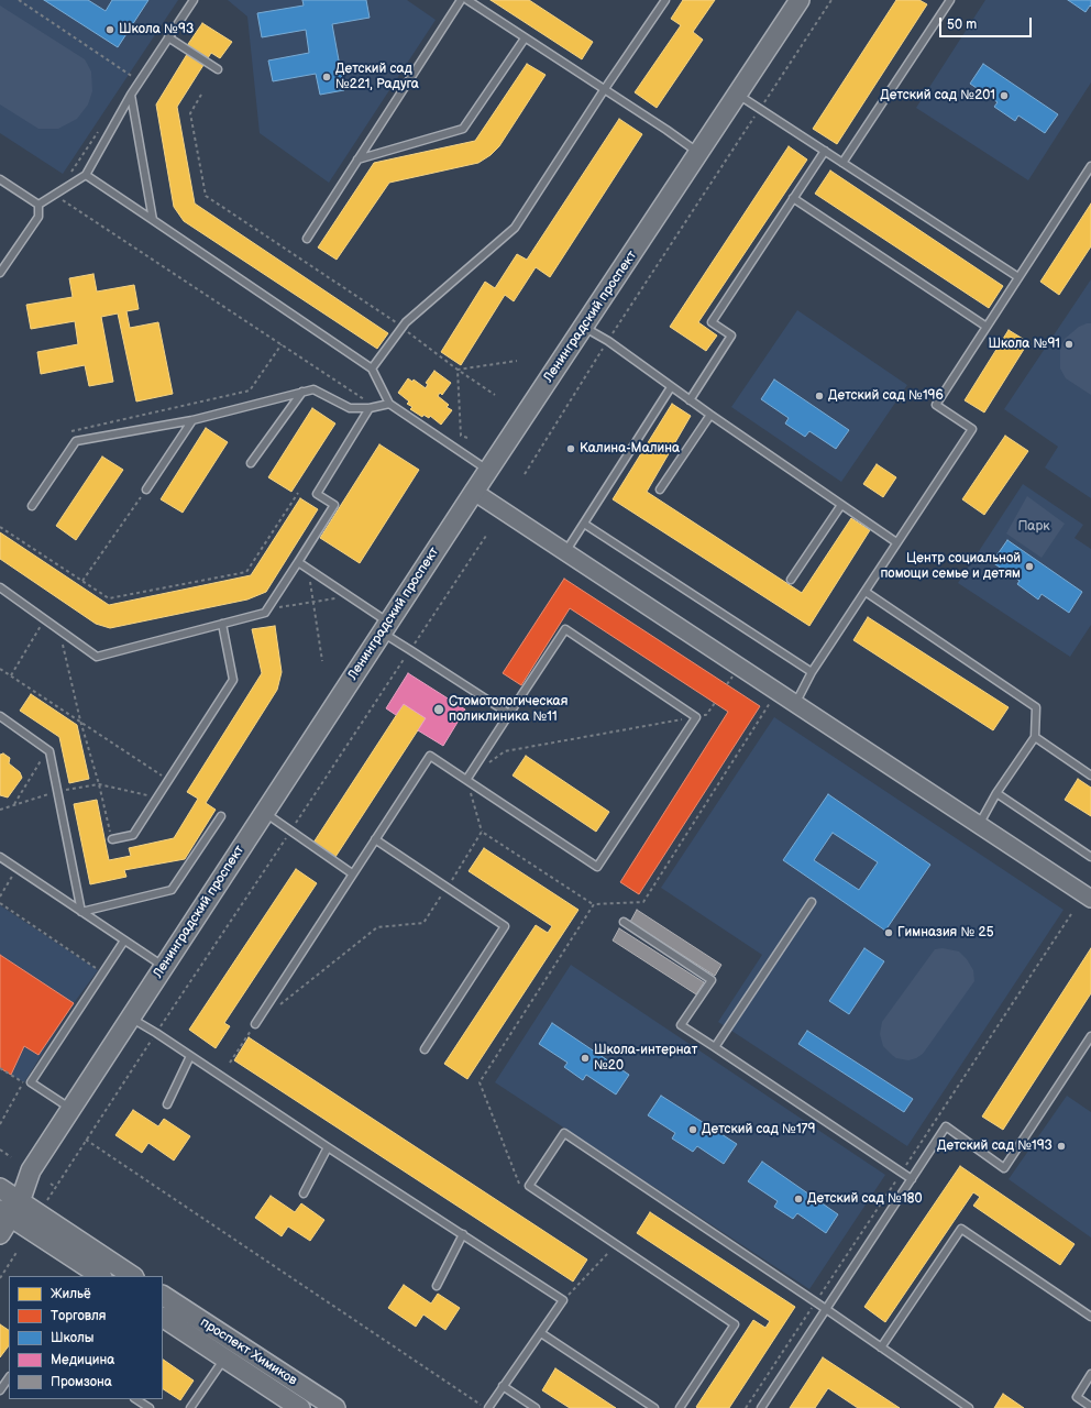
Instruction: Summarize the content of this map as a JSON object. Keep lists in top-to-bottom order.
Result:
{
  "streets": {
    "main road": ["Ленинградский проспект", "проспект Химиков"]
  },
  "parks": ["Парк"],
  "places": [
    "Школа №93",
    "Детский сад №221, Радуга",
    "Детский сад №201",
    "Школа №91",
    "Детский сад №196",
    "Калина-Малина",
    "Центр социальной помощи семье и детям",
    "Стомотологическая поликлиника №11",
    "Гимназия № 25",
    "Школа-интернат №20",
    "Детский сад №179",
    "Детский сад №193",
    "Детский сад №180"
  ],
  "legend": [
    "Жильё",
    "Торговля",
    "Школы",
    "Медицина",
    "Промзона"
  ],
  "scale_bar": "50 m"
}
